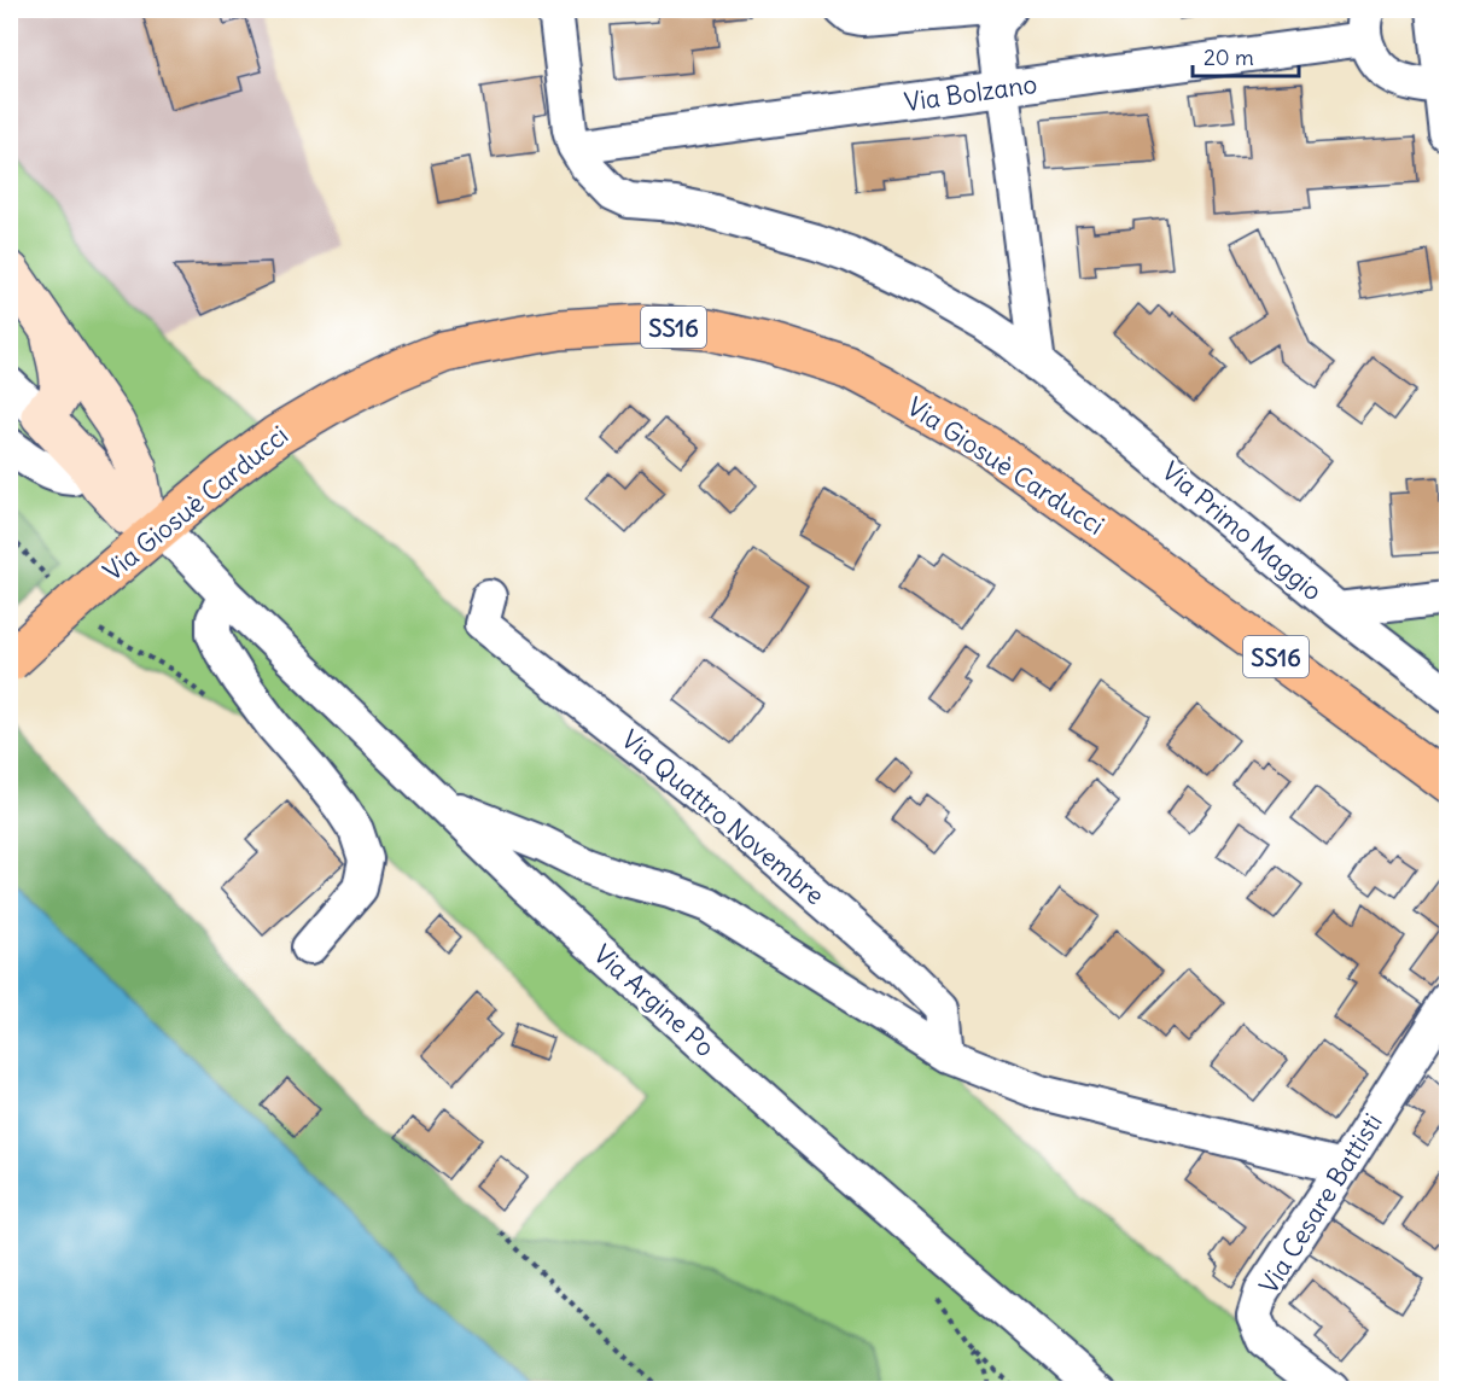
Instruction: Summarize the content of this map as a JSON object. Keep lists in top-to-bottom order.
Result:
{
  "streets": {
    "main road": ["SS16", "Via Giosuè Carducci"],
    "street": [
      "Via Bolzano",
      "Via Primo Maggio",
      "Via Quattro Novembre",
      "Via Argine Po",
      "Via Cesare Battisti"
    ]
  },
  "crossings": [
    ["Via Bolzano", "Via Primo Maggio"],
    ["Via Giosuè Carducci", "Via Argine Po"]
  ],
  "scale_bar": "20 m"
}
